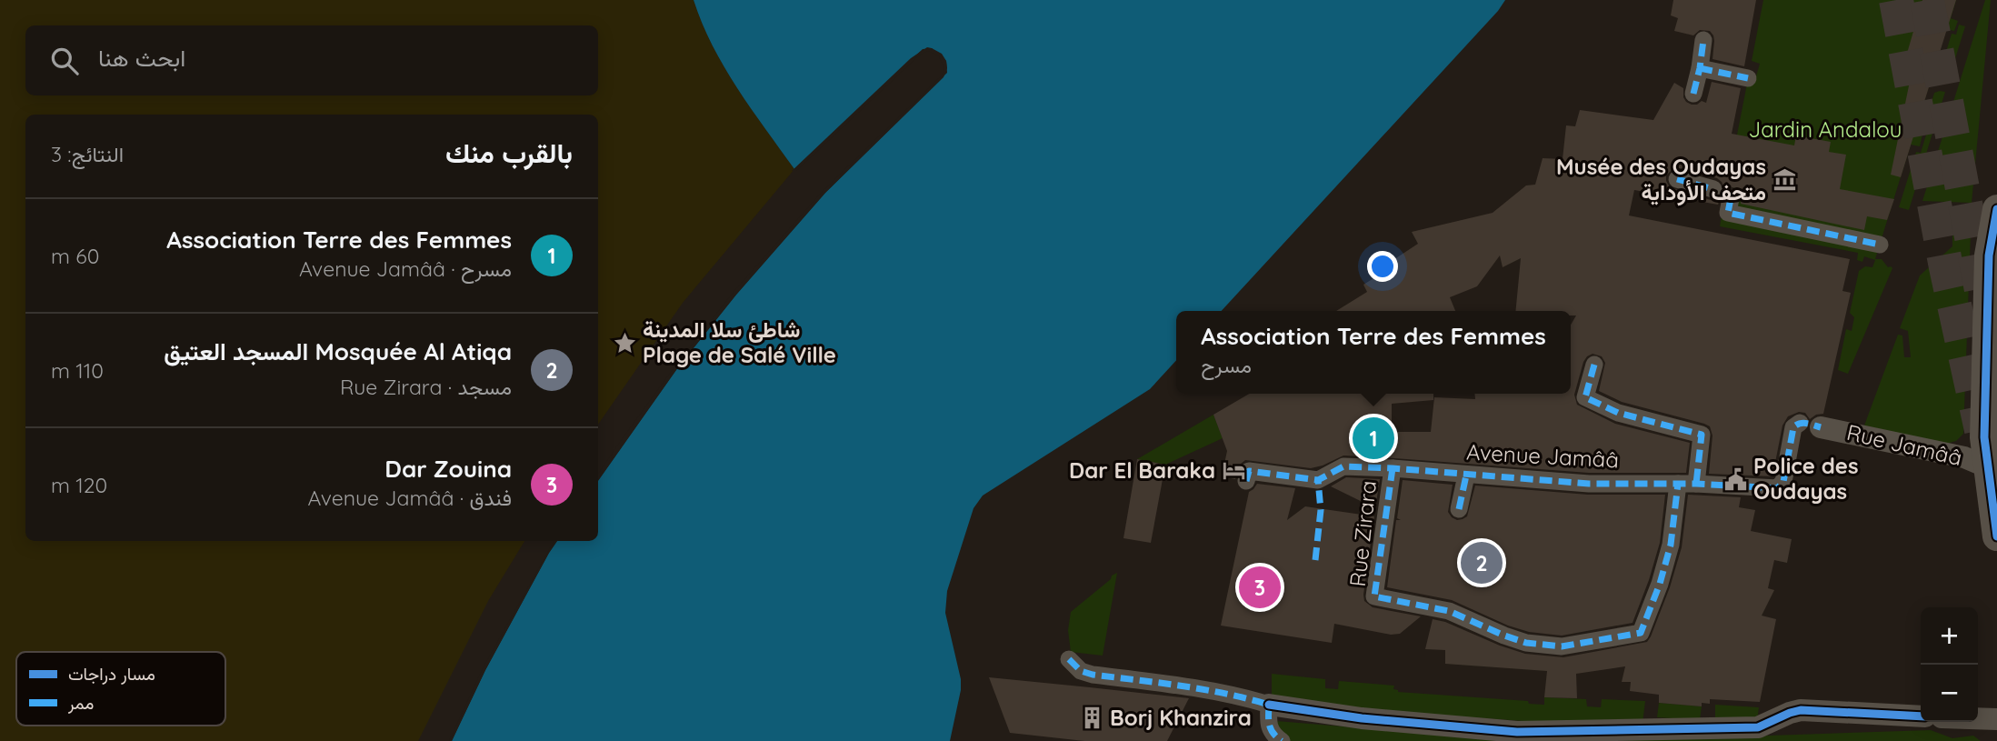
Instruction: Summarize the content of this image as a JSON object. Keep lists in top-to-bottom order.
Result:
{
  "streets": {
    "street": ["Rue Jamââ", "Avenue Jamââ", "Rue Zirara"]
  },
  "crossings": [
    ["Rue Jamââ", "Avenue Jamââ"],
    ["Avenue Jamââ", "Rue Zirara"]
  ],
  "parks": ["Jardin Andalou"],
  "places": {
    "museum": ["Musée des Oudayas متحف الأوداية"],
    "place": ["شاطئ سلا المدينة Plage de Salé Ville"],
    "hotel": ["Dar El Baraka"],
    "public building": ["Police des Oudayas"],
    "building": ["Borj Khanzira"]
  },
  "legend": ["مسار دراجات", "ممر"],
  "page": {
    "search": "ابحث هنا",
    "heading": ["بالقرب منك", "النتائج: 3"],
    "list": [
      {
        "mark": "1",
        "name": "Association Terre des Femmes",
        "note": "مسرح · Avenue Jamââ",
        "value": "60 m"
      },
      {
        "mark": "2",
        "name": "Mosquée Al Atiqa المسجد العتيق",
        "note": "مسجد · Rue Zirara",
        "value": "110 m"
      },
      {
        "mark": "3",
        "name": "Dar Zouina",
        "note": "فندق · Avenue Jamââ",
        "value": "120 m"
      }
    ],
    "popup": ["Association Terre des Femmes", "مسرح"],
    "pins": ["1", "2", "3"],
    "map_buttons": ["+", "−"]
  }
}
